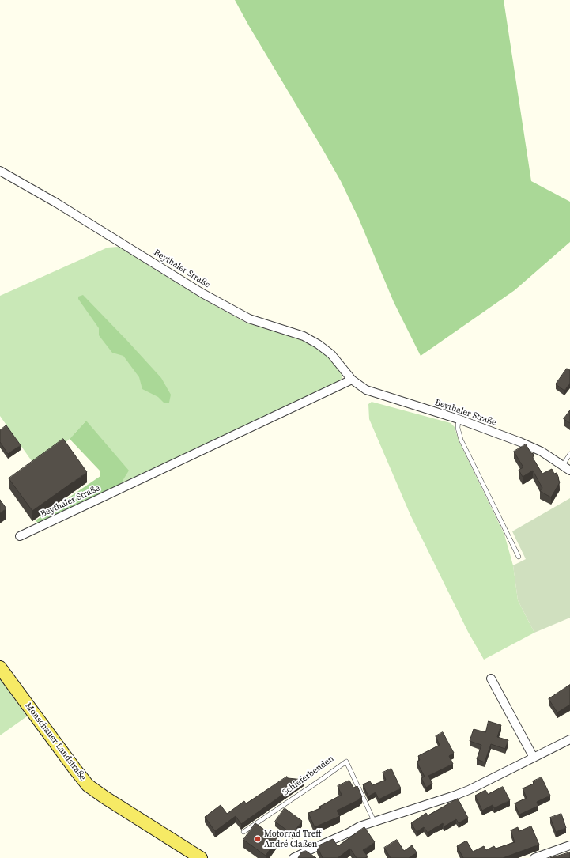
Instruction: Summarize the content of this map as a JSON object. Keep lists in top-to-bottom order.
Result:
{
  "streets": {
    "main road": ["Monschauer Landstraße"],
    "street": ["Beythaler Straße"],
    "lane": ["Schieferbenden"]
  },
  "places": ["Motorrad Treff André Claßen"]
}
